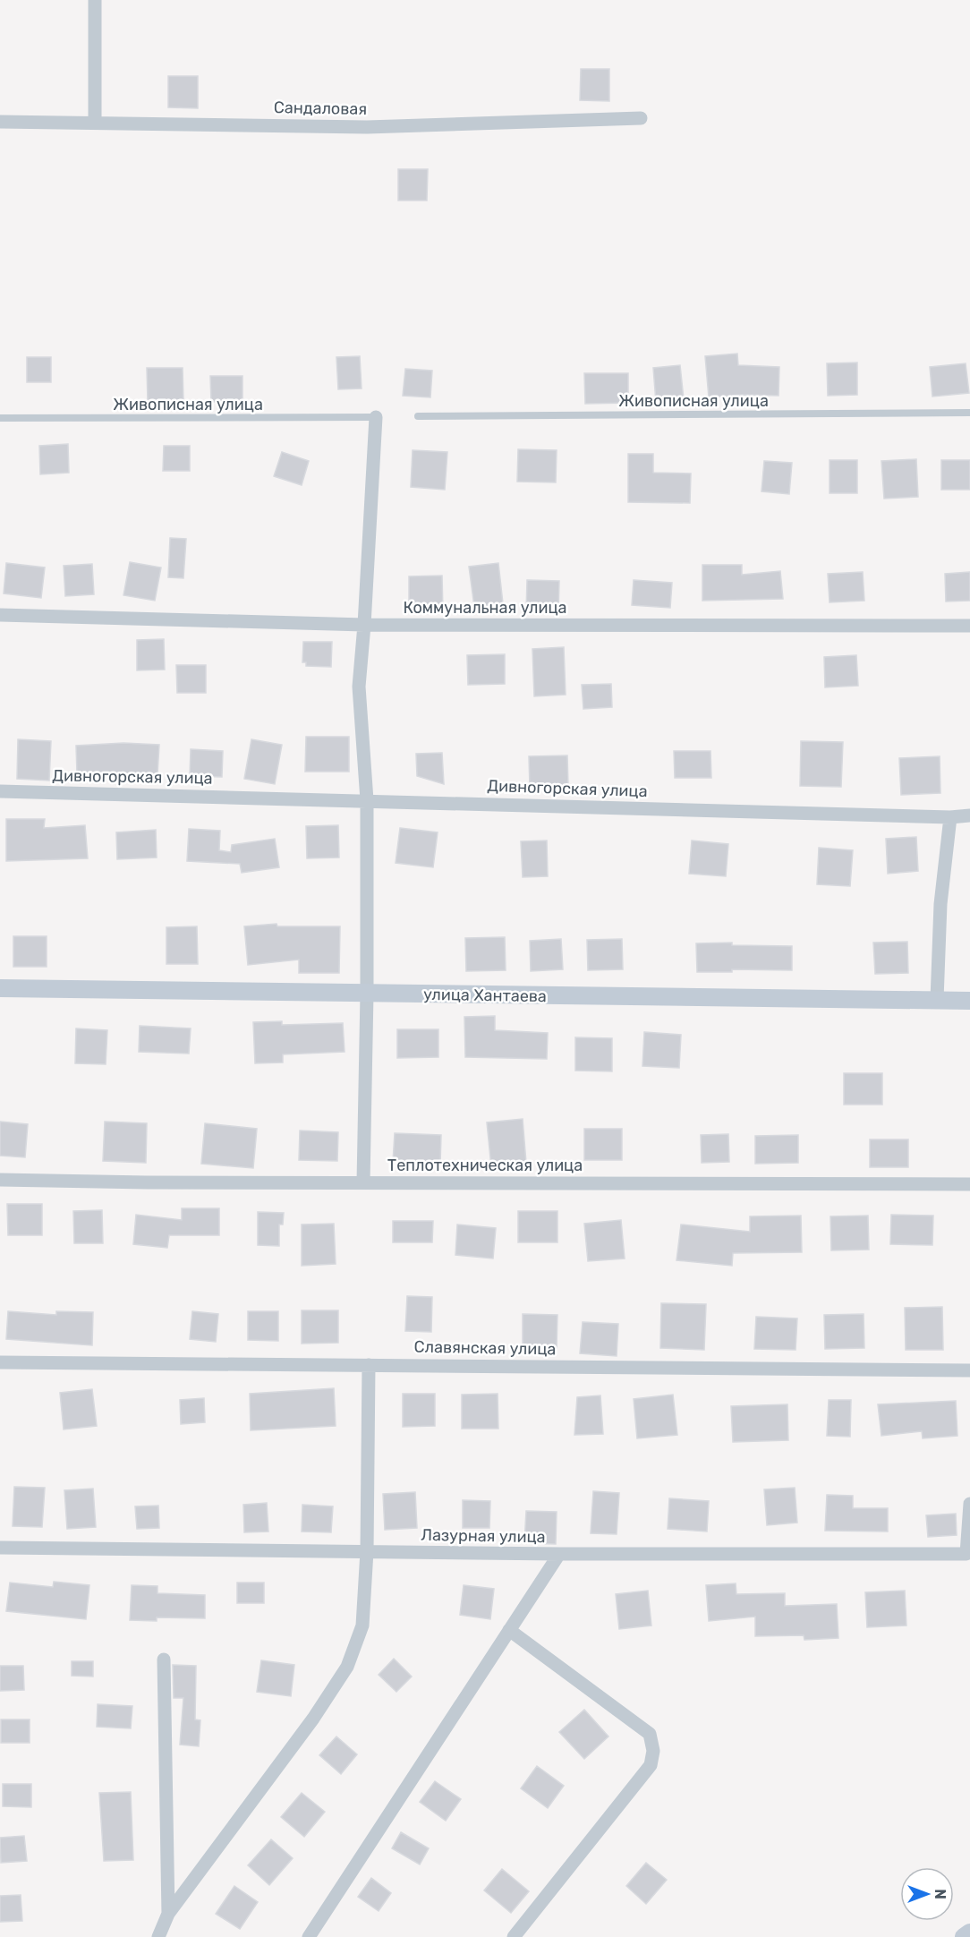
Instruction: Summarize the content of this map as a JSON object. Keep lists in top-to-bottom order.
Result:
{
  "streets": {
    "street": [
      "Сандаловая",
      "Коммунальная улица",
      "Дивногорская улица",
      "улица Хантаева",
      "Теплотехническая улица",
      "Славянская улица",
      "Лазурная улица"
    ],
    "lane": ["Живописная улица"]
  },
  "north": "right"
}
